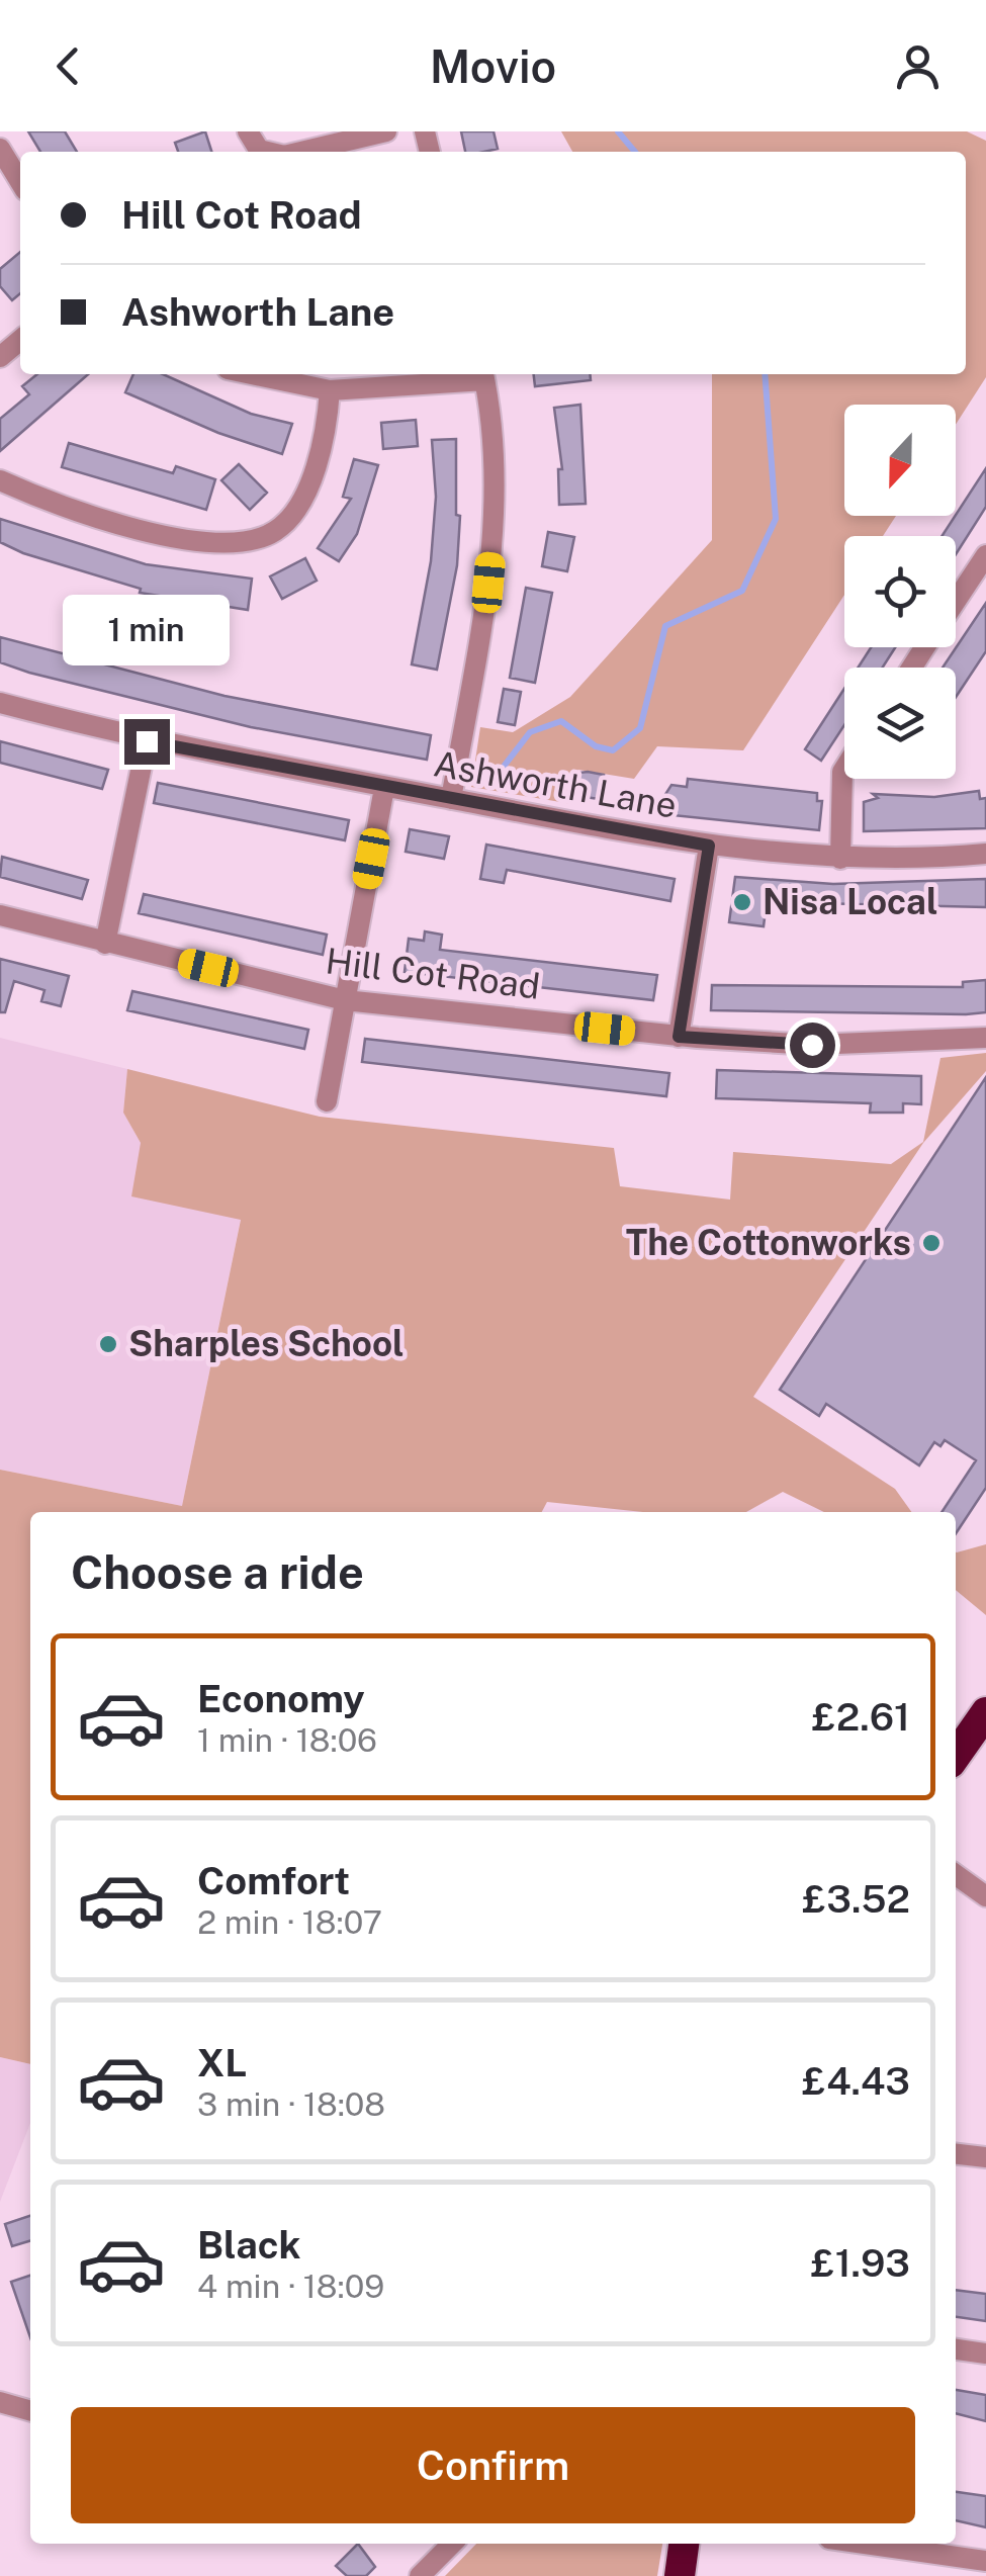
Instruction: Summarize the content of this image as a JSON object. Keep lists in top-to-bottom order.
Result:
{
  "streets": {
    "street": ["Ashworth Lane", "Hill Cot Road"]
  },
  "places": ["Nisa Local", "The Cottonworks", "Sharples School"],
  "north": "bottom",
  "page": {
    "header": "Movio",
    "banner": ["Hill Cot Road", "Ashworth Lane"],
    "bubble": "1 min",
    "heading": "Choose a ride",
    "list": [
      {
        "name": "Economy",
        "note": "1 min · 18:06",
        "value": "£2.61"
      },
      {
        "name": "Comfort",
        "note": "2 min · 18:07",
        "value": "£3.52"
      },
      {
        "name": "XL",
        "note": "3 min · 18:08",
        "value": "£4.43"
      },
      {
        "name": "Black",
        "note": "4 min · 18:09",
        "value": "£1.93"
      }
    ],
    "buttons": "Confirm"
  }
}
